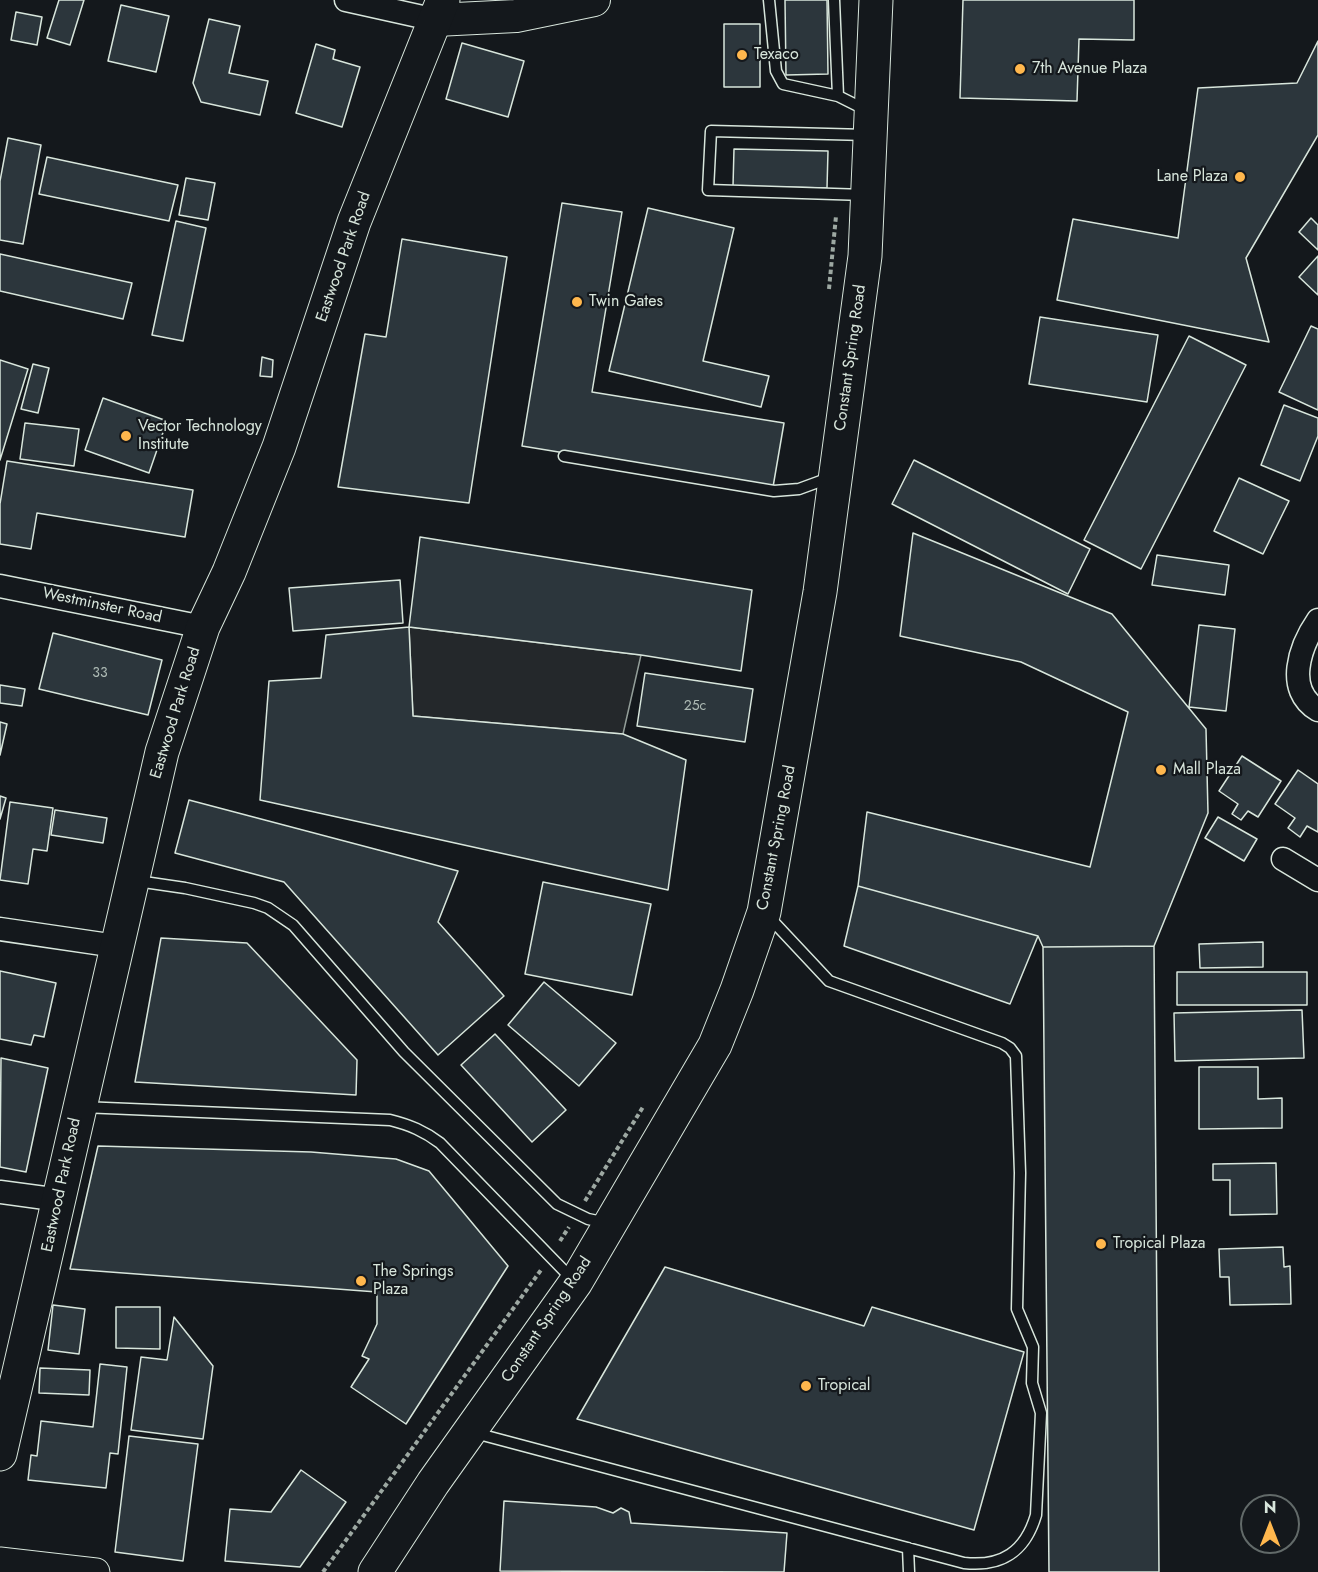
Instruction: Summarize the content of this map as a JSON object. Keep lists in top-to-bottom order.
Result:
{
  "streets": {
    "main road": ["Eastwood Park Road", "Constant Spring Road"],
    "street": ["Westminster Road"]
  },
  "crossings": [
    ["Eastwood Park Road", "Westminster Road"]
  ],
  "places": [
    "Texaco",
    "7th Avenue Plaza",
    "Lane Plaza",
    "Twin Gates",
    "Vector Technology Institute",
    "Mall Plaza",
    "Tropical Plaza",
    "The Springs Plaza",
    "Tropical"
  ],
  "house_numbers": ["33", "25c"],
  "north": "top"
}
